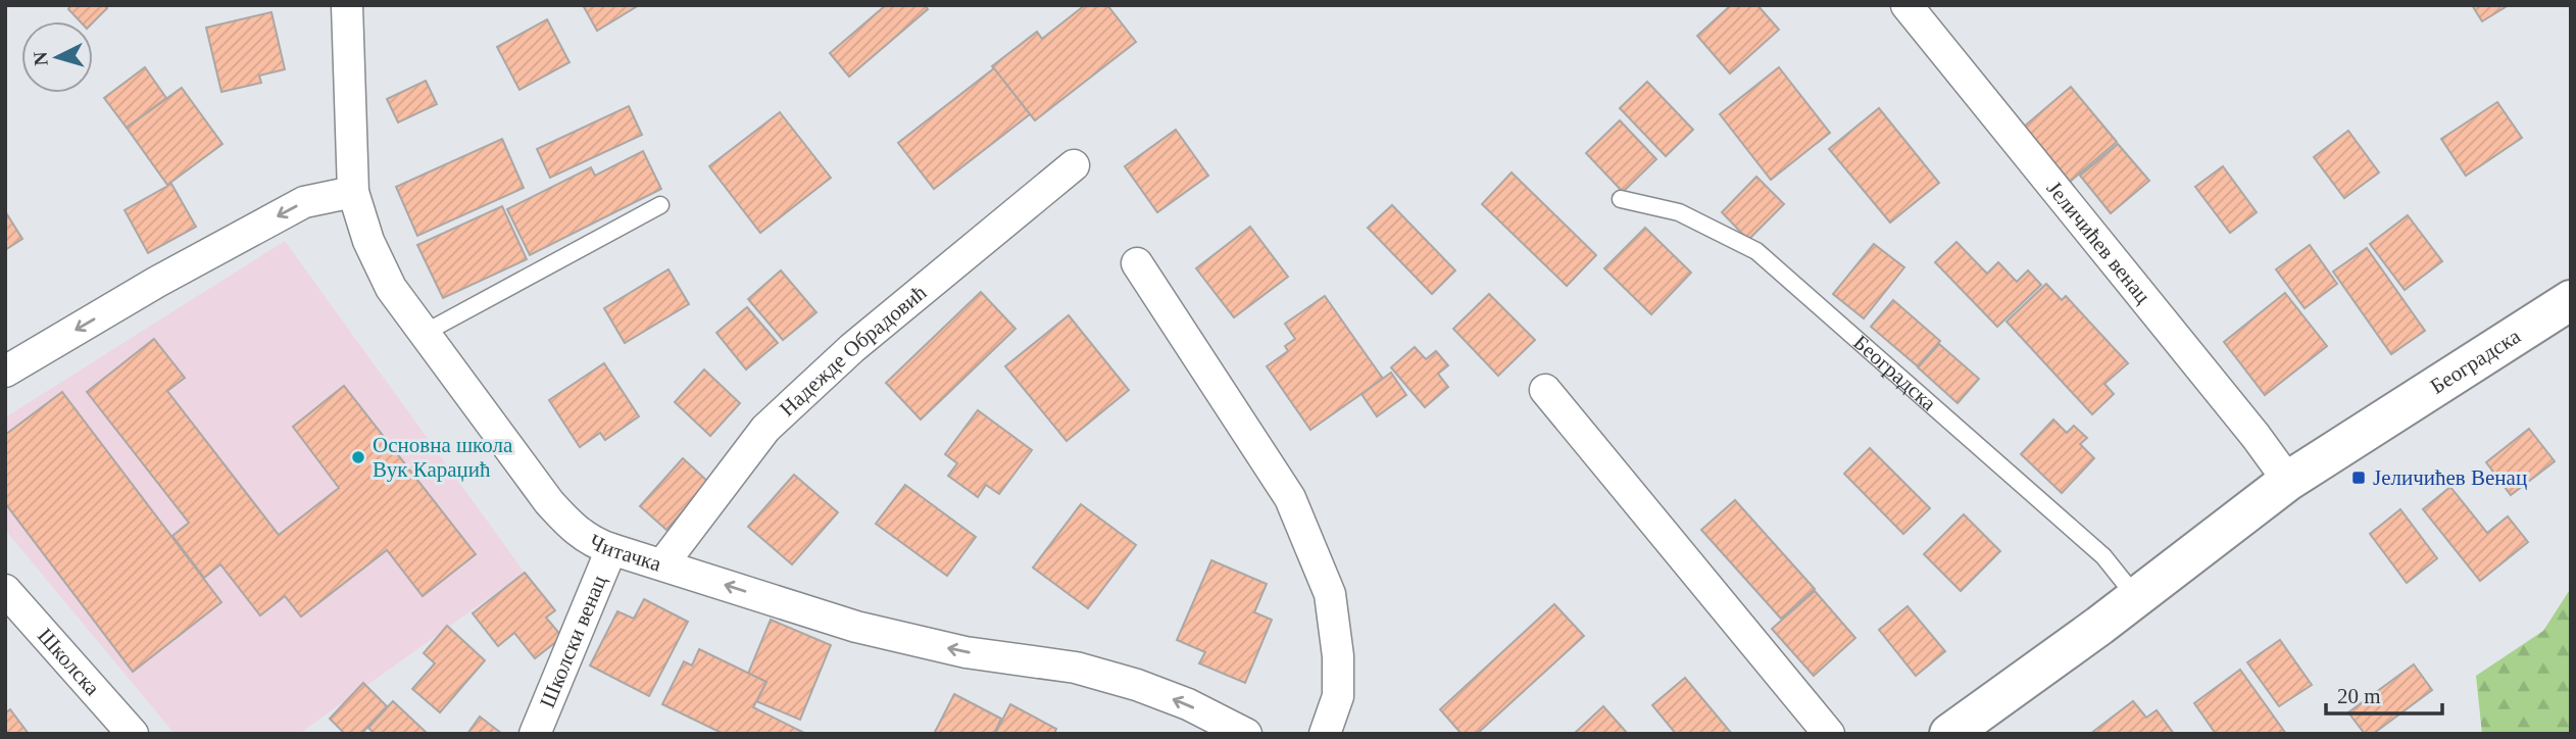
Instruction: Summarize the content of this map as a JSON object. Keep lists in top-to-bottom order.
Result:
{
  "streets": {
    "main road": ["Београдска"],
    "street": [
      "Јеличићев венац",
      "Надежде Обрадовић",
      "Читачка",
      "Школски венац",
      "Школска"
    ]
  },
  "crossings": [
    ["Јеличићев венац", "Београдска"],
    ["Надежде Обрадовић", "Читачка"],
    ["Читачка", "Школски венац"]
  ],
  "one_way": ["Читачка"],
  "places": {
    "other": ["Основна школа Вук Караџић"],
    "transit": ["Јеличићев Венац"]
  },
  "scale_bar": "20 m",
  "north": "left"
}
